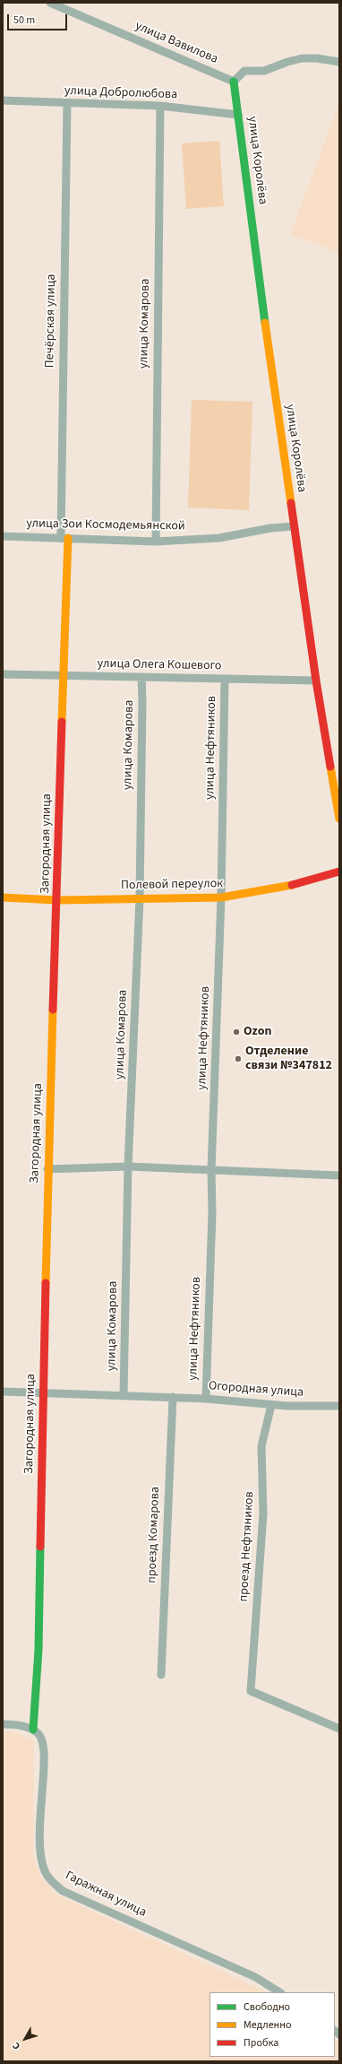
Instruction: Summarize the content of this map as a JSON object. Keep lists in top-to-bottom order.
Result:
{
  "streets": {
    "street": [
      "улица Вавилова",
      "улица Добролюбова",
      "улица Королёва",
      "Печёрская улица",
      "улица Комарова",
      "улица Зои Космодемьянской",
      "улица Олега Кошевого",
      "улица Нефтяников",
      "Загородная улица",
      "Полевой переулок",
      "Огородная улица",
      "проезд Комарова",
      "проезд Нефтяников",
      "Гаражная улица"
    ]
  },
  "crossings": [
    ["улица Вавилова", "улица Королёва"],
    ["улица Добролюбова", "улица Королёва"],
    ["улица Добролюбова", "Печёрская улица"],
    ["улица Добролюбова", "улица Комарова"],
    ["улица Королёва", "улица Зои Космодемьянской"],
    ["улица Королёва", "улица Олега Кошевого"],
    ["Печёрская улица", "улица Зои Космодемьянской"],
    ["Печёрская улица", "Загородная улица"],
    ["улица Комарова", "улица Зои Космодемьянской"],
    ["улица Комарова", "улица Олега Кошевого"],
    ["улица Комарова", "Полевой переулок"],
    ["улица Комарова", "Огородная улица"],
    ["улица Зои Космодемьянской", "Загородная улица"],
    ["улица Олега Кошевого", "улица Нефтяников"],
    ["улица Олега Кошевого", "Загородная улица"],
    ["улица Нефтяников", "Полевой переулок"],
    ["улица Нефтяников", "Огородная улица"],
    ["Загородная улица", "Полевой переулок"],
    ["Загородная улица", "Огородная улица"],
    ["Загородная улица", "Гаражная улица"],
    ["Огородная улица", "проезд Комарова"],
    ["Огородная улица", "проезд Нефтяников"]
  ],
  "places": ["Ozon", "Отделение связи №347812"],
  "legend": ["Свободно", "Медленно", "Пробка"],
  "scale_bar": "50 m",
  "north": "bottom left"
}
